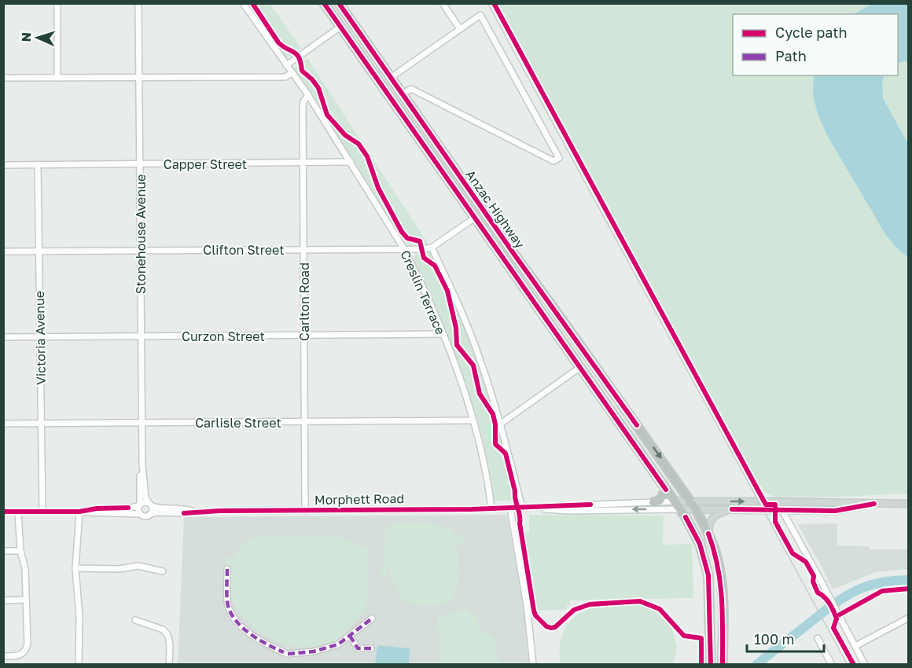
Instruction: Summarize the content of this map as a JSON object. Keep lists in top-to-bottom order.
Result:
{
  "streets": {
    "highway": ["Anzac Highway"],
    "main road": ["Morphett Road"],
    "street": [
      "Capper Street",
      "Stonehouse Avenue",
      "Clifton Street",
      "Creslin Terrace",
      "Carlton Road",
      "Curzon Street",
      "Victoria Avenue",
      "Carlisle Street"
    ]
  },
  "crossings": [
    ["Capper Street", "Stonehouse Avenue"],
    ["Capper Street", "Creslin Terrace"],
    ["Capper Street", "Carlton Road"],
    ["Capper Street", "Victoria Avenue"],
    ["Anzac Highway", "Morphett Road"],
    ["Stonehouse Avenue", "Clifton Street"],
    ["Stonehouse Avenue", "Curzon Street"],
    ["Stonehouse Avenue", "Carlisle Street"],
    ["Stonehouse Avenue", "Morphett Road"],
    ["Clifton Street", "Creslin Terrace"],
    ["Clifton Street", "Carlton Road"],
    ["Clifton Street", "Victoria Avenue"],
    ["Creslin Terrace", "Carlton Road"],
    ["Creslin Terrace", "Curzon Street"],
    ["Creslin Terrace", "Carlisle Street"],
    ["Creslin Terrace", "Morphett Road"],
    ["Carlton Road", "Curzon Street"],
    ["Carlton Road", "Carlisle Street"],
    ["Carlton Road", "Morphett Road"],
    ["Curzon Street", "Victoria Avenue"],
    ["Victoria Avenue", "Carlisle Street"]
  ],
  "legend": ["Cycle path", "Path"],
  "scale_bar": "100 m",
  "north": "left"
}
